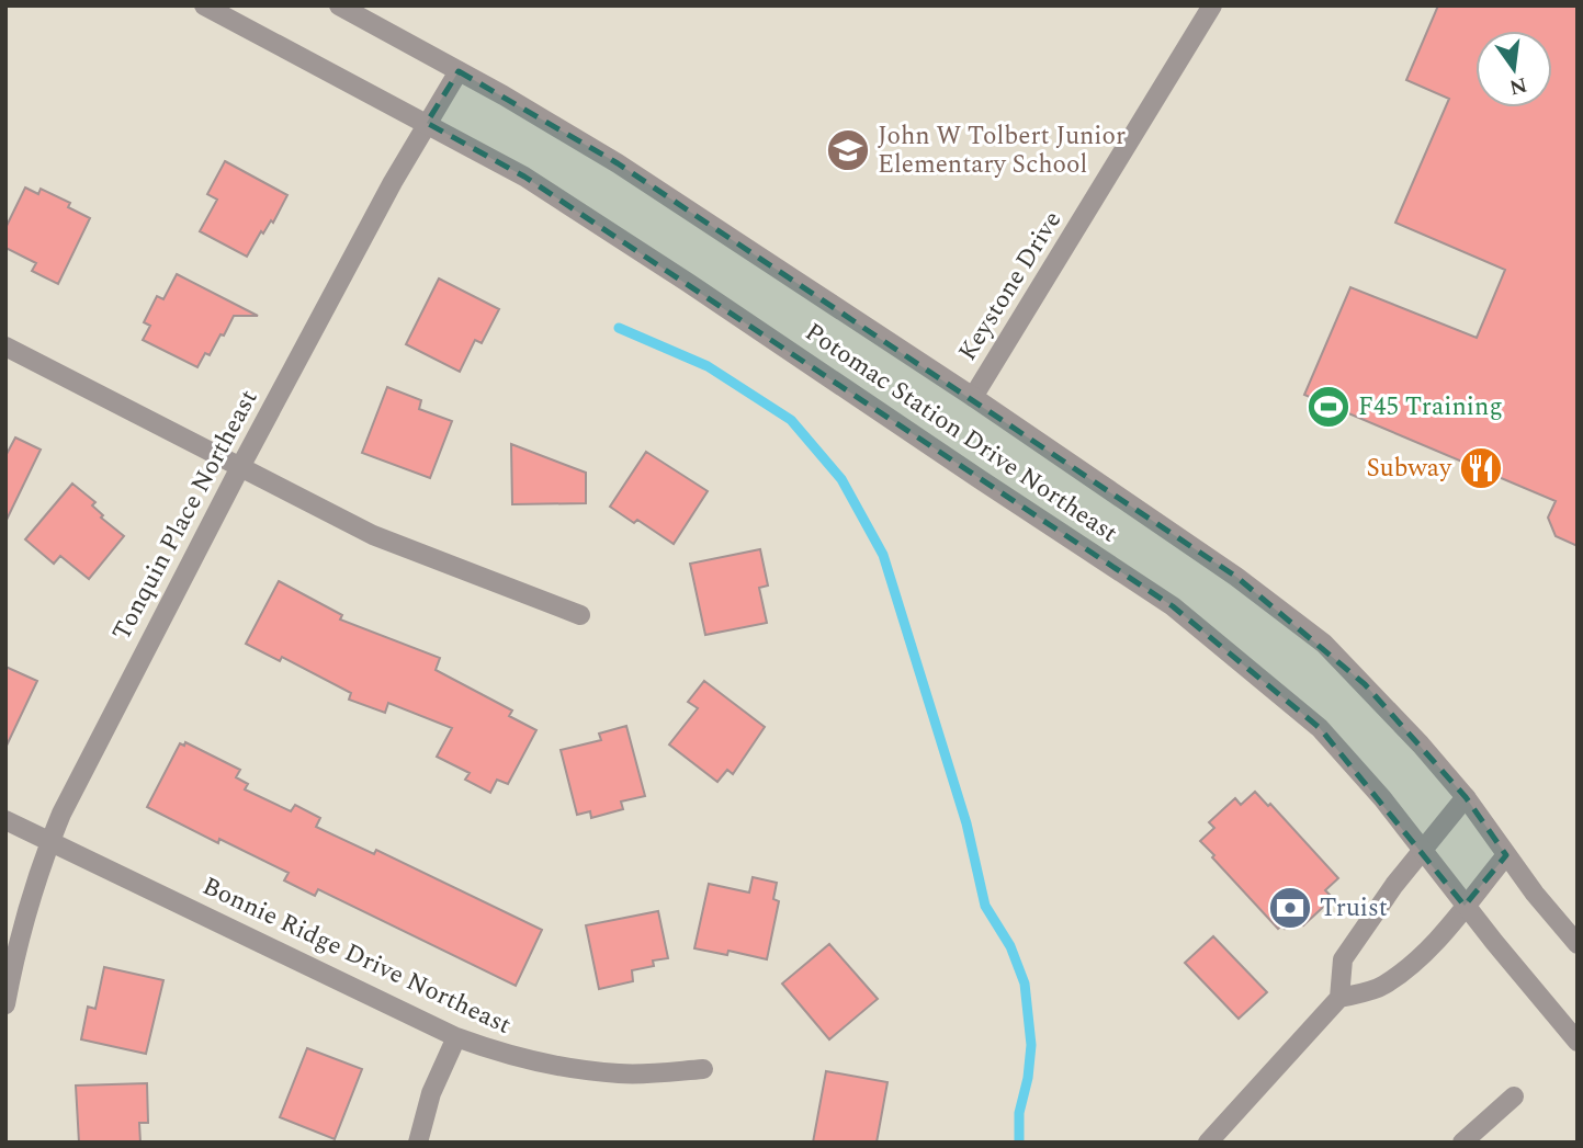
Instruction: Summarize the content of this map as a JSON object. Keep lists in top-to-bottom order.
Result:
{
  "streets": {
    "street": [
      "Keystone Drive",
      "Potomac Station Drive Northeast",
      "Tonquin Place Northeast",
      "Bonnie Ridge Drive Northeast"
    ]
  },
  "crossings": [
    ["Keystone Drive", "Potomac Station Drive Northeast"],
    ["Potomac Station Drive Northeast", "Tonquin Place Northeast"],
    ["Tonquin Place Northeast", "Bonnie Ridge Drive Northeast"]
  ],
  "places": {
    "school or university": ["John W Tolbert Junior Elementary School"],
    "sports": ["F45 Training"],
    "restaurant": ["Subway"],
    "bank": ["Truist"]
  },
  "north": "bottom"
}
